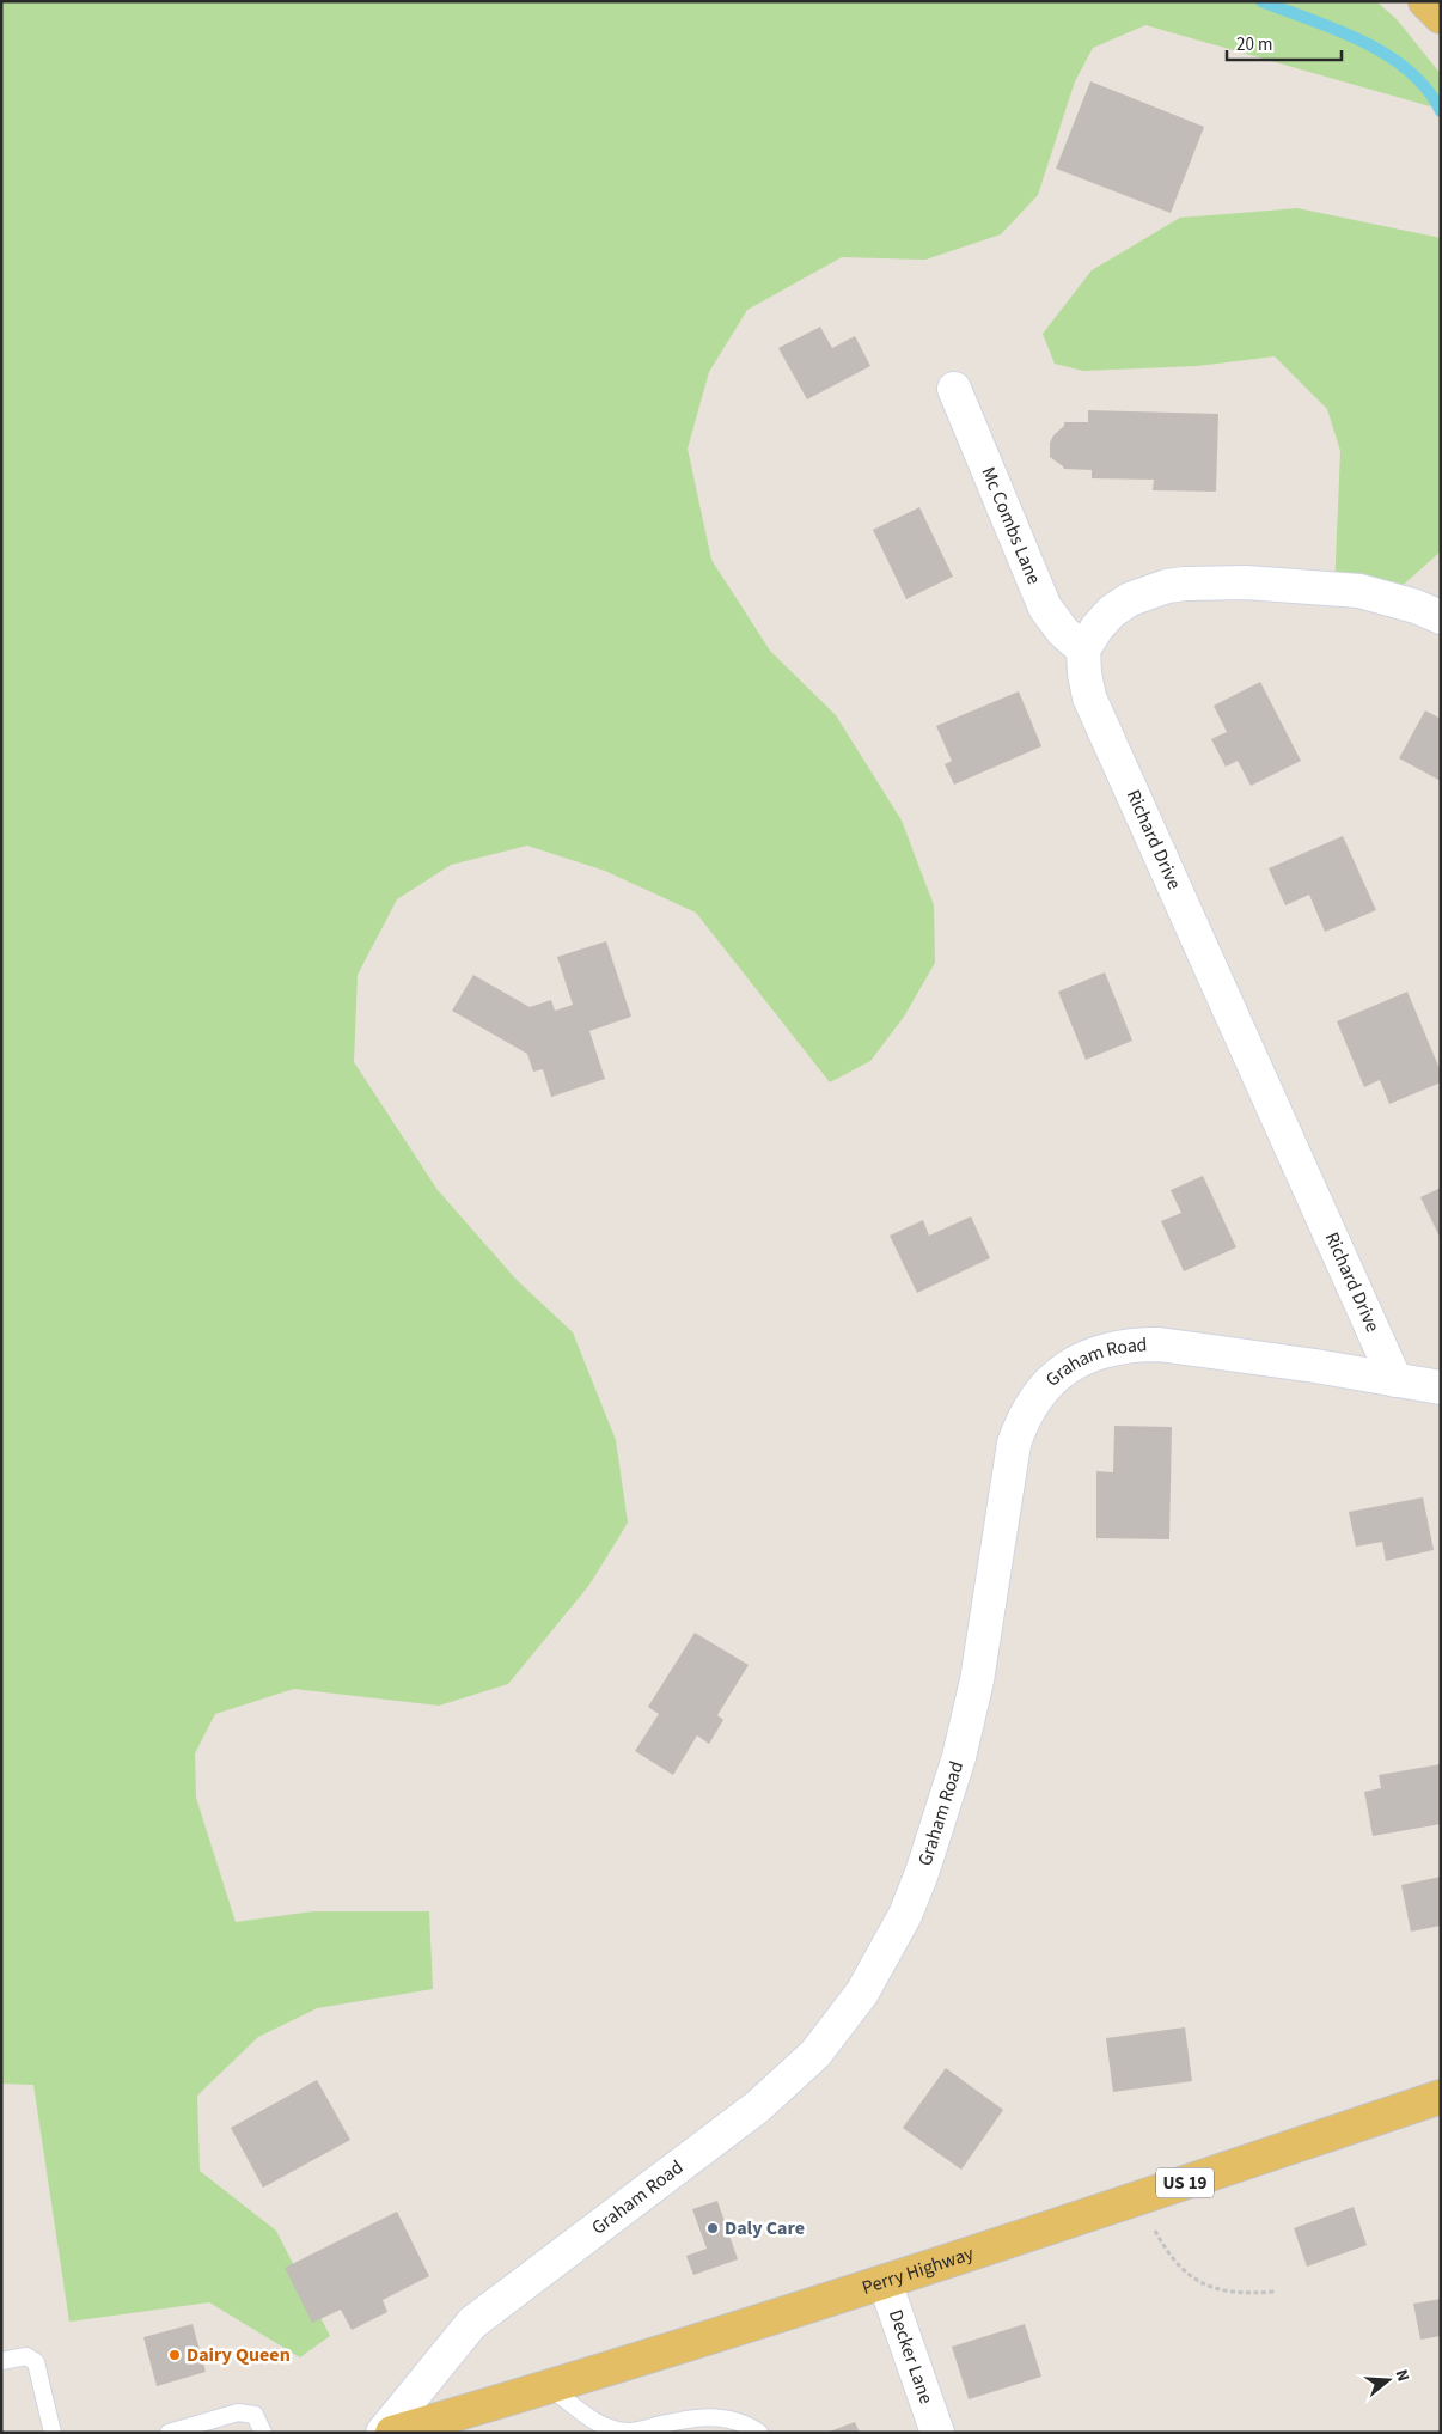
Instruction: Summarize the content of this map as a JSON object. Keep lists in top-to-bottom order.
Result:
{
  "streets": {
    "main road": ["US 19", "Perry Highway"],
    "street": [
      "Mc Combs Lane",
      "Richard Drive",
      "Graham Road",
      "Decker Lane"
    ]
  },
  "crossings": [
    ["Mc Combs Lane", "Richard Drive"],
    ["Richard Drive", "Graham Road"],
    ["Perry Highway", "Decker Lane"]
  ],
  "places": ["Daly Care", "Dairy Queen"],
  "scale_bar": "20 m",
  "north": "right"
}
